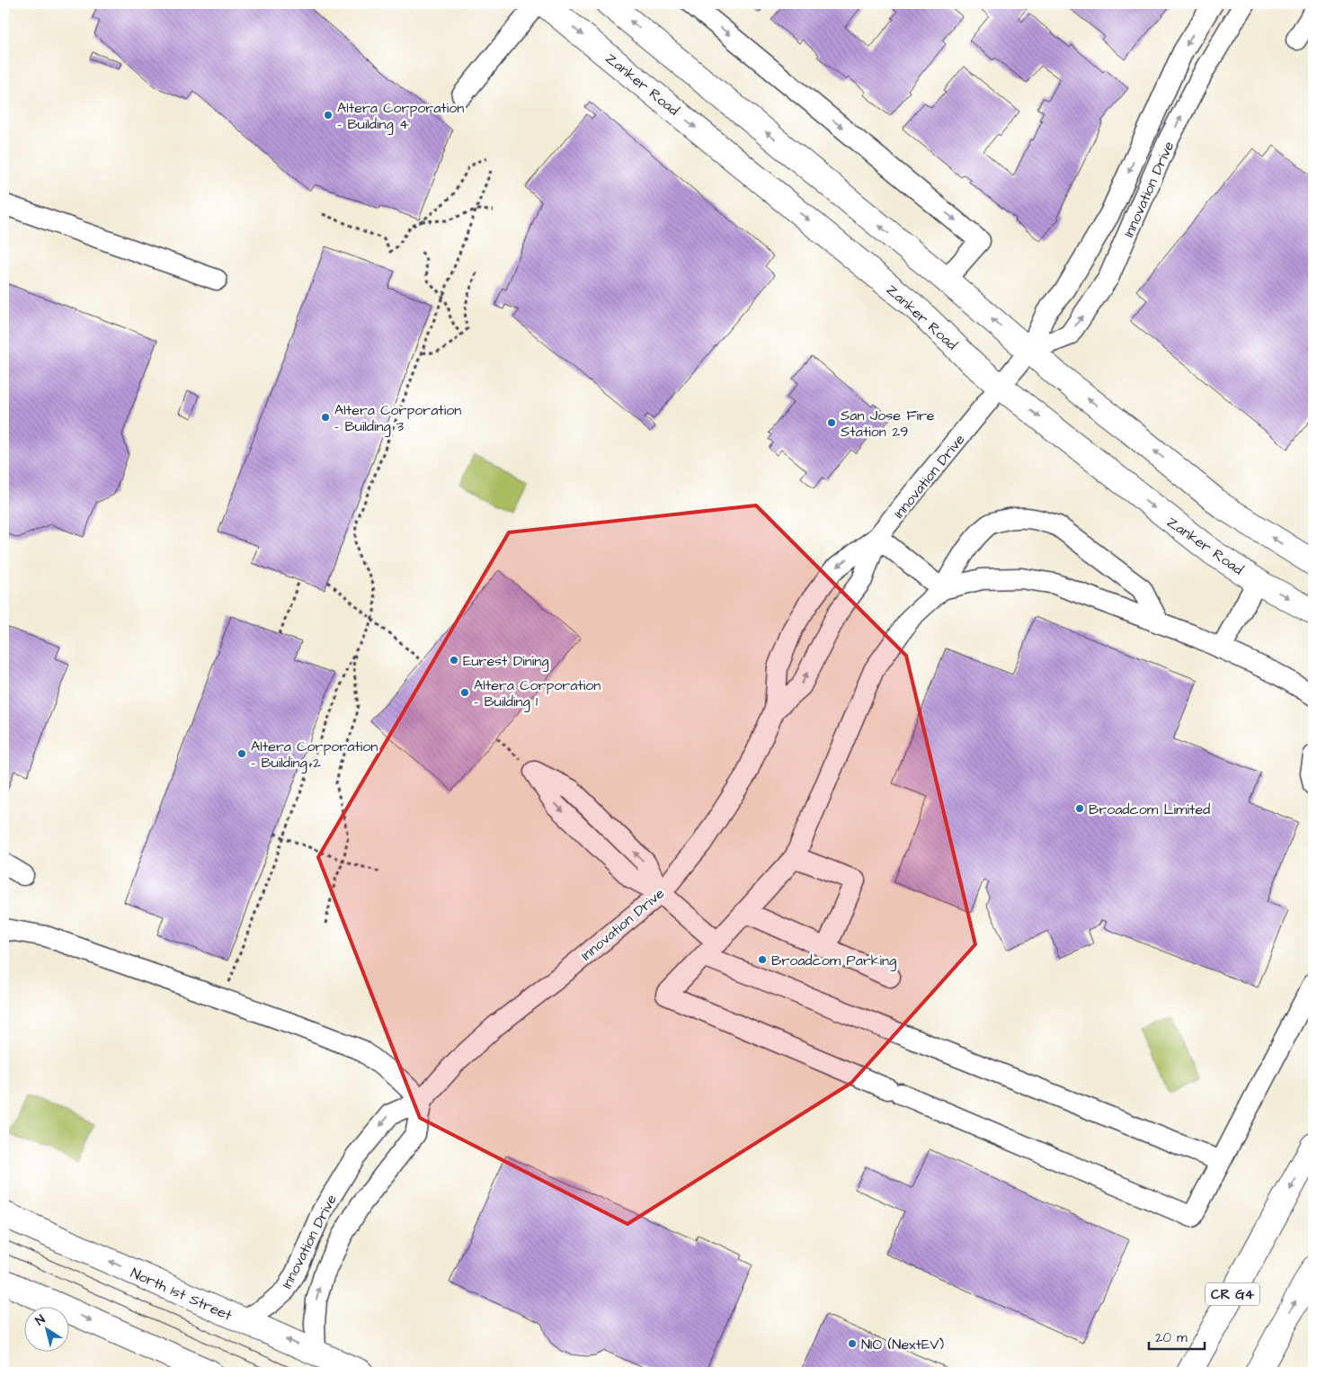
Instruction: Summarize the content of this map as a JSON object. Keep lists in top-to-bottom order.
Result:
{
  "streets": {
    "main road": ["Zanker Road", "North 1st Street", "CR G4"],
    "street": ["Innovation Drive"]
  },
  "crossings": [
    ["Zanker Road", "Innovation Drive"],
    ["Innovation Drive", "North 1st Street"]
  ],
  "places": [
    "Altera Corporation - Building 4",
    "Altera Corporation - Building 3",
    "San Jose Fire Station 29",
    "Eurest Dining",
    "Altera Corporation - Building 1",
    "Altera Corporation - Building 2",
    "Broadcom Limited",
    "Broadcom Parking",
    "NIO (NextEV)"
  ],
  "scale_bar": "20 m",
  "north": "top left"
}
